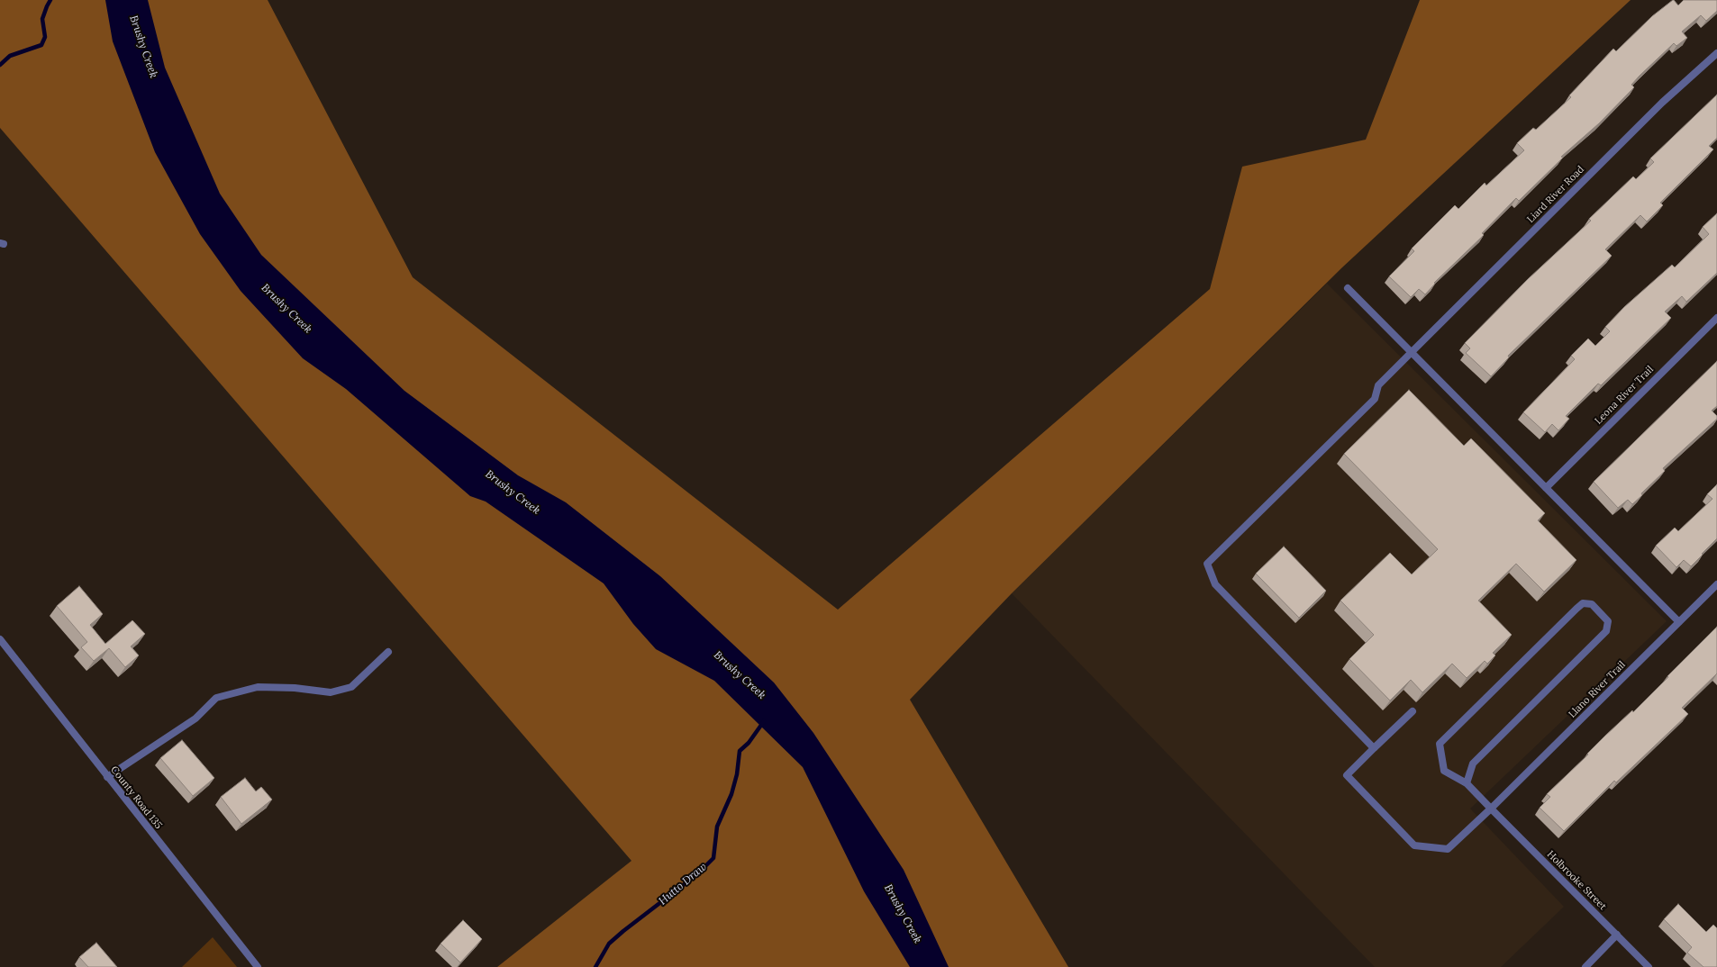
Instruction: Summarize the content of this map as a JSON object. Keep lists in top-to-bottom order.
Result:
{
  "streets": {
    "street": [
      "Liard River Road",
      "Leona River Trail",
      "Llano River Trail",
      "County Road 135",
      "Holbrooke Street"
    ]
  },
  "crossings": [
    ["Liard River Road", "Llano River Trail"],
    ["Llano River Trail", "Holbrooke Street"]
  ],
  "water": ["Brushy Creek", "Hutto Draw"]
}
